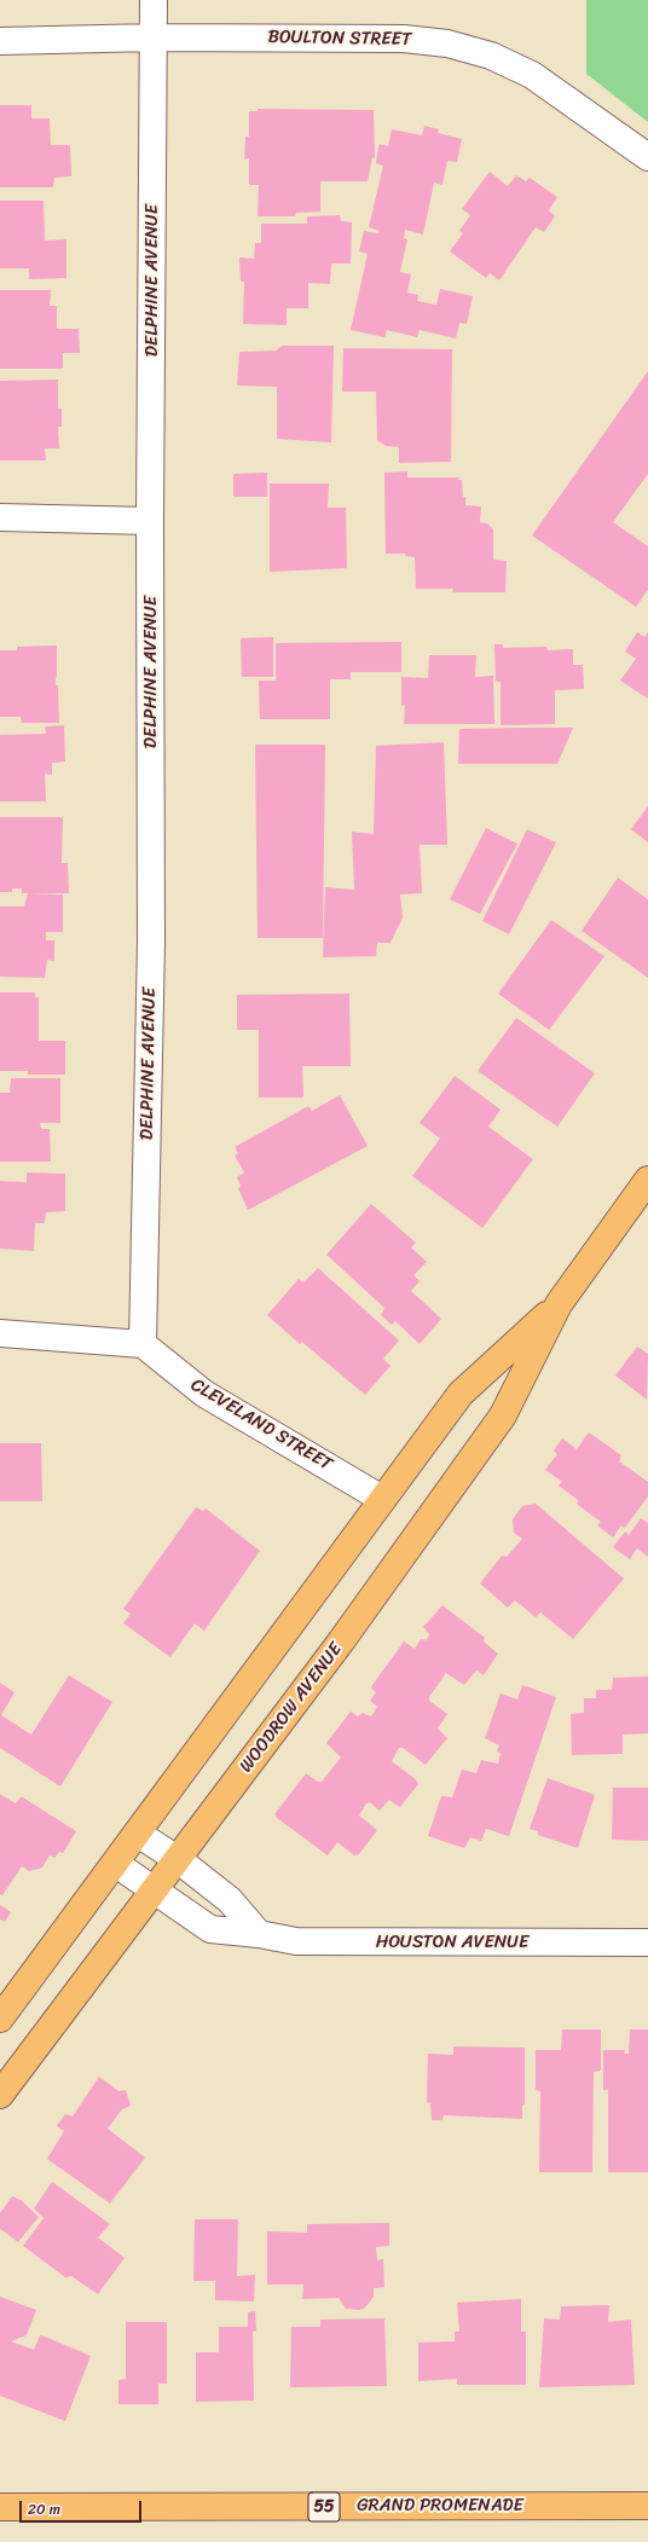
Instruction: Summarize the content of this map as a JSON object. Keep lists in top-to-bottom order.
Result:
{
  "streets": {
    "main road": ["WOODROW AVENUE", "GRAND PROMENADE", "55"],
    "street": [
      "BOULTON STREET",
      "DELPHINE AVENUE",
      "CLEVELAND STREET",
      "HOUSTON AVENUE"
    ]
  },
  "crossings": [
    ["BOULTON STREET", "DELPHINE AVENUE"],
    ["DELPHINE AVENUE", "CLEVELAND STREET"],
    ["CLEVELAND STREET", "WOODROW AVENUE"],
    ["WOODROW AVENUE", "HOUSTON AVENUE"]
  ],
  "scale_bar": "20 m"
}
